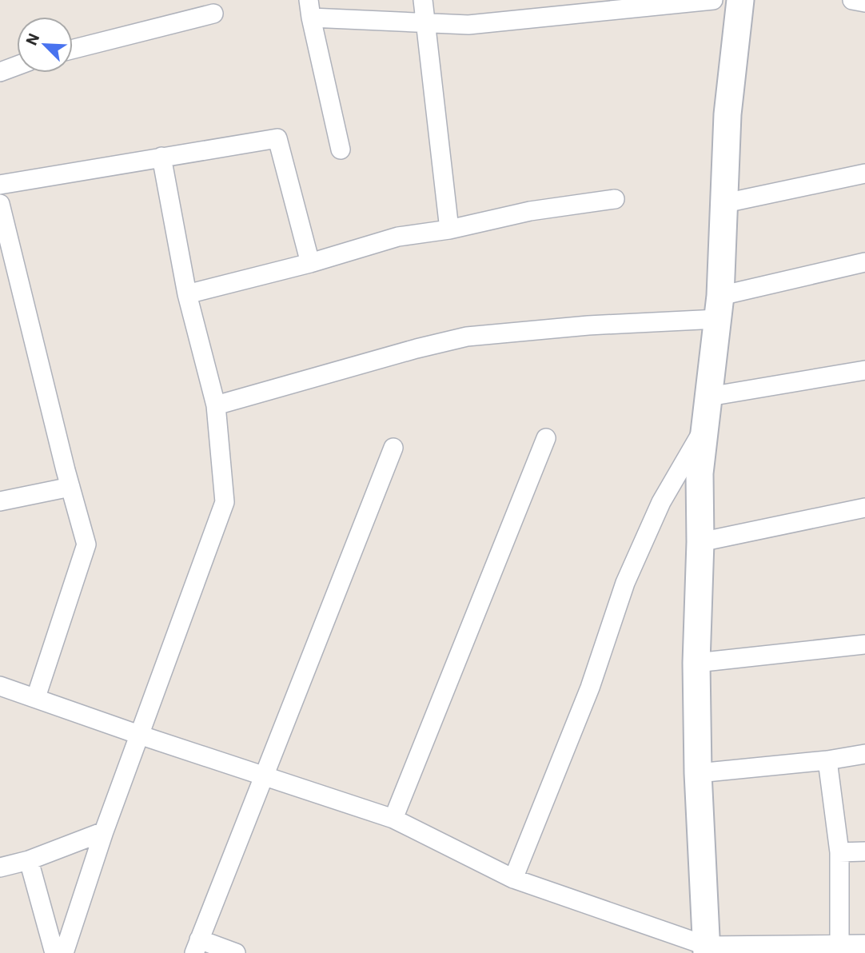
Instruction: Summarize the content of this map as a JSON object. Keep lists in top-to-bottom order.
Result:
{
  "north": "top left"
}
